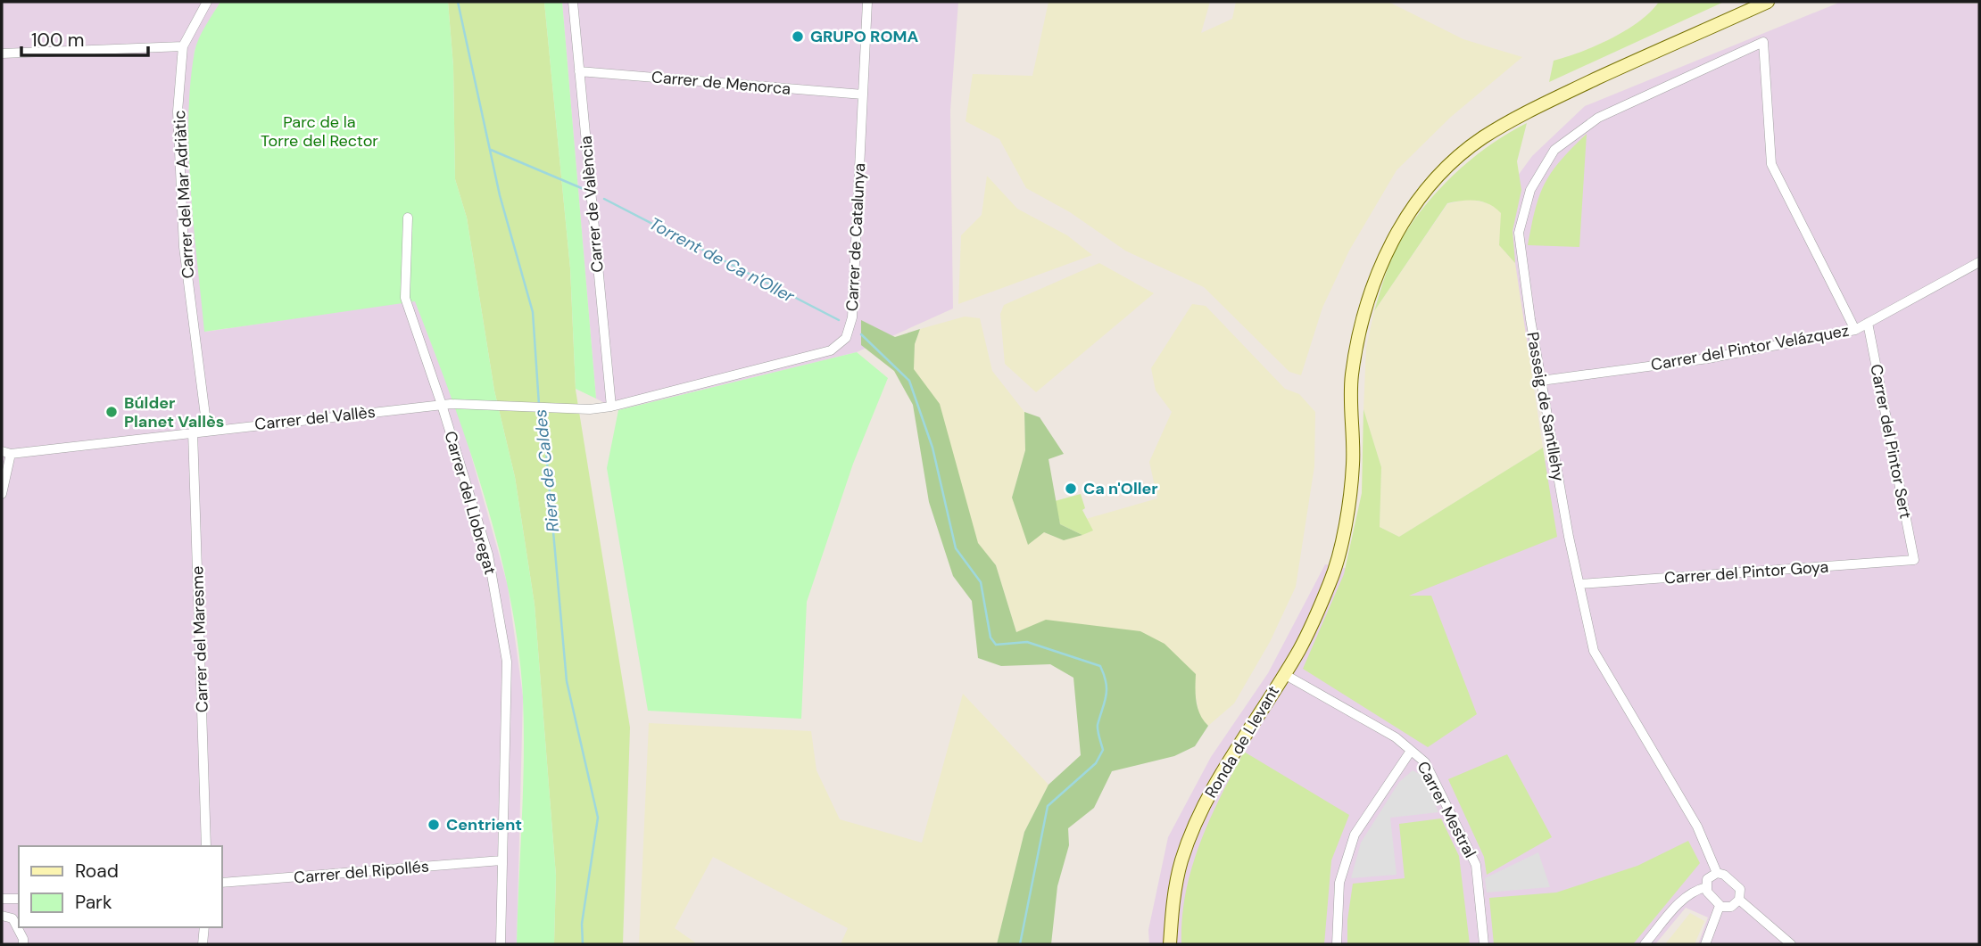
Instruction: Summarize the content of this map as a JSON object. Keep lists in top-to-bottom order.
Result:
{
  "streets": {
    "main road": ["Ronda de Llevant"],
    "street": [
      "Carrer de Menorca",
      "Carrer del Mar Adriàtic",
      "Carrer de València",
      "Carrer de Catalunya",
      "Carrer del Pintor Velázquez",
      "Passeig de Santllehy",
      "Carrer del Vallès",
      "Carrer del Pintor Sert",
      "Carrer del Llobregat",
      "Carrer del Pintor Goya",
      "Carrer del Maresme",
      "Carrer Mestral",
      "Carrer del Ripollés"
    ]
  },
  "crossings": [
    ["Carrer de Menorca", "Carrer de València"],
    ["Carrer de Menorca", "Carrer de Catalunya"],
    ["Carrer del Mar Adriàtic", "Carrer del Vallès"],
    ["Carrer de València", "Carrer de Catalunya"],
    ["Carrer de Catalunya", "Carrer del Vallès"],
    ["Carrer del Pintor Velázquez", "Passeig de Santllehy"],
    ["Carrer del Pintor Velázquez", "Carrer del Pintor Sert"],
    ["Passeig de Santllehy", "Carrer del Pintor Goya"],
    ["Carrer del Vallès", "Carrer del Llobregat"],
    ["Carrer del Vallès", "Carrer del Maresme"],
    ["Carrer del Pintor Sert", "Carrer del Pintor Goya"],
    ["Carrer del Llobregat", "Carrer del Ripollés"],
    ["Ronda de Llevant", "Carrer Mestral"]
  ],
  "water": ["Torrent de Ca n'Oller", "Riera de Caldes"],
  "parks": ["Parc de la Torre del Rector"],
  "places": [
    "GRUPO ROMA",
    "Búlder Planet Vallès",
    "Ca n'Oller",
    "Centrient"
  ],
  "legend": ["Road", "Park"],
  "scale_bar": "100 m"
}
